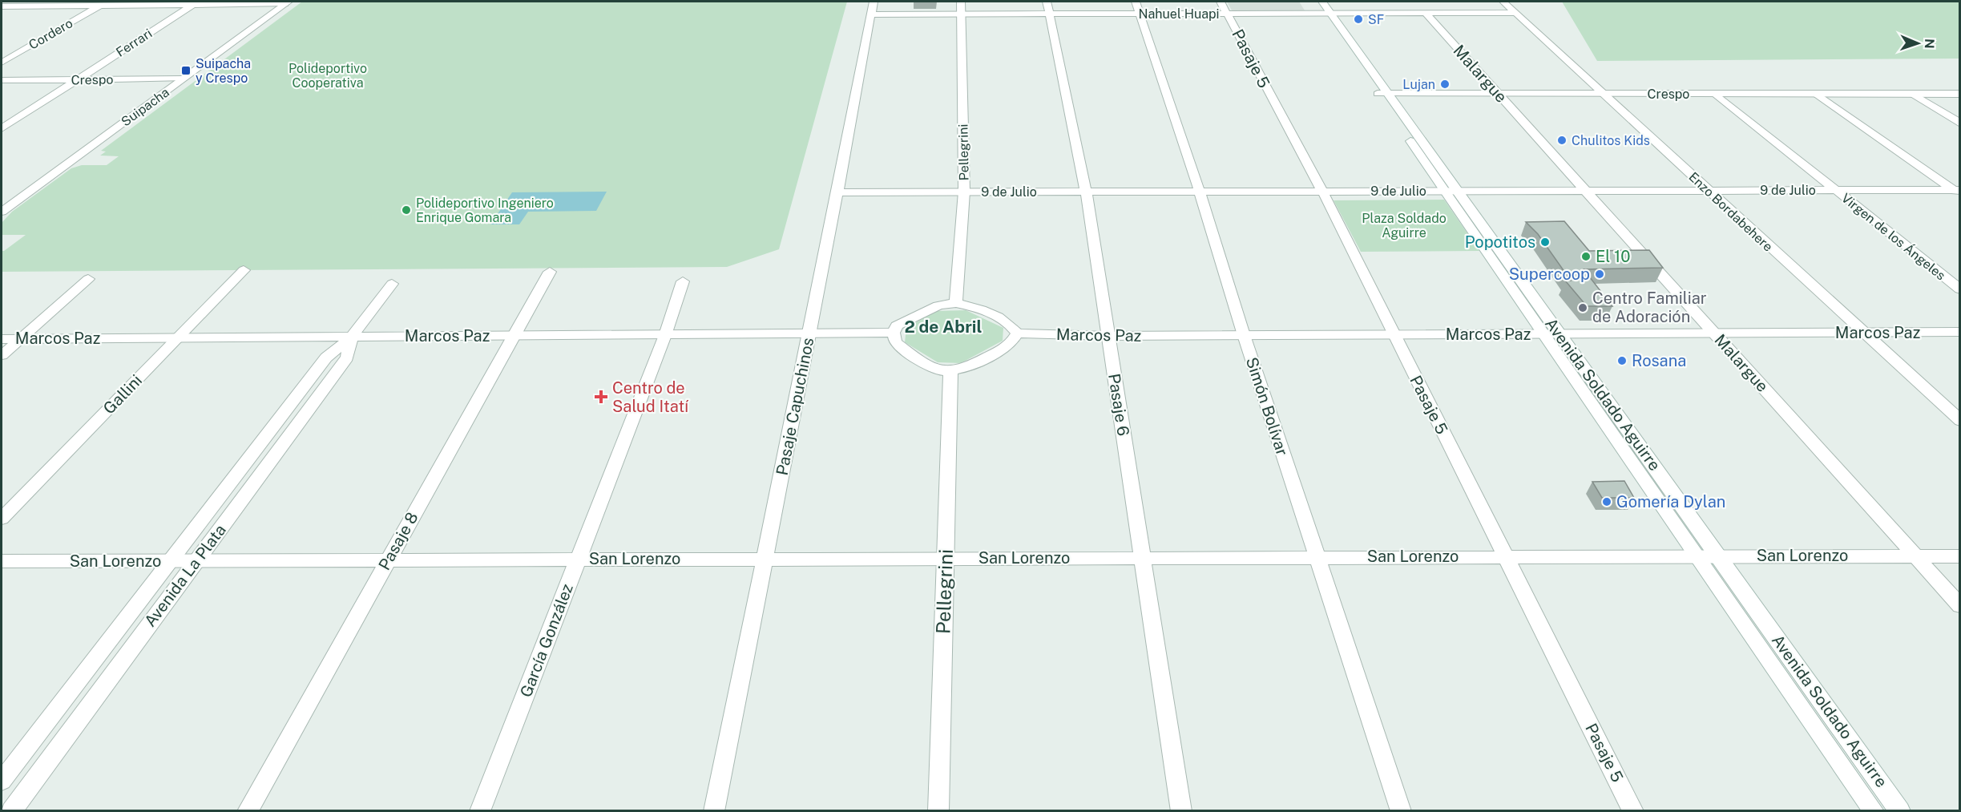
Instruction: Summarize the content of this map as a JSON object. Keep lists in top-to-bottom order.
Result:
{
  "streets": {
    "street": [
      "Nahuel Huapi",
      "Cordero",
      "Ferrari",
      "Pasaje 5",
      "Malargue",
      "Crespo",
      "Suipacha",
      "Pellegrini",
      "9 de Julio",
      "Enzo Bordabehere",
      "Virgen de los Ángeles",
      "Marcos Paz",
      "Gallini",
      "Avenida Soldado Aguirre",
      "Pasaje 6",
      "Pasaje Capuchinos",
      "Simón Bolívar",
      "Pasaje 8",
      "San Lorenzo",
      "Avenida La Plata",
      "García González"
    ]
  },
  "crossings": [
    ["Nahuel Huapi", "Pasaje 5"],
    ["Nahuel Huapi", "Malargue"],
    ["Nahuel Huapi", "Pellegrini"],
    ["Nahuel Huapi", "Enzo Bordabehere"],
    ["Nahuel Huapi", "Avenida Soldado Aguirre"],
    ["Nahuel Huapi", "Pasaje 6"],
    ["Nahuel Huapi", "Pasaje Capuchinos"],
    ["Nahuel Huapi", "Simón Bolívar"],
    ["Ferrari", "Crespo"],
    ["Pasaje 5", "9 de Julio"],
    ["Pasaje 5", "Marcos Paz"],
    ["Pasaje 5", "San Lorenzo"],
    ["Malargue", "Crespo"],
    ["Malargue", "9 de Julio"],
    ["Malargue", "Marcos Paz"],
    ["Malargue", "San Lorenzo"],
    ["Crespo", "Suipacha"],
    ["Crespo", "Enzo Bordabehere"],
    ["Crespo", "Virgen de los Ángeles"],
    ["Crespo", "Avenida Soldado Aguirre"],
    ["Pellegrini", "9 de Julio"],
    ["Pellegrini", "San Lorenzo"],
    ["9 de Julio", "Enzo Bordabehere"],
    ["9 de Julio", "Virgen de los Ángeles"],
    ["9 de Julio", "Avenida Soldado Aguirre"],
    ["9 de Julio", "Pasaje 6"],
    ["9 de Julio", "Pasaje Capuchinos"],
    ["9 de Julio", "Simón Bolívar"],
    ["Enzo Bordabehere", "Marcos Paz"],
    ["Marcos Paz", "Gallini"],
    ["Marcos Paz", "Avenida Soldado Aguirre"],
    ["Marcos Paz", "Pasaje 6"],
    ["Marcos Paz", "Pasaje Capuchinos"],
    ["Marcos Paz", "Simón Bolívar"],
    ["Marcos Paz", "Pasaje 8"],
    ["Marcos Paz", "Avenida La Plata"],
    ["Marcos Paz", "García González"],
    ["Avenida Soldado Aguirre", "San Lorenzo"],
    ["Pasaje 6", "San Lorenzo"],
    ["Pasaje Capuchinos", "San Lorenzo"],
    ["Simón Bolívar", "San Lorenzo"],
    ["Pasaje 8", "San Lorenzo"],
    ["San Lorenzo", "Avenida La Plata"],
    ["San Lorenzo", "García González"]
  ],
  "districts": ["2 de Abril"],
  "parks": ["Polideportivo Cooperativa", "Plaza Soldado Aguirre"],
  "places": {
    "other": [
      "SF",
      "Lujan",
      "Chulitos Kids",
      "Polideportivo Ingeniero Enrique Gomara",
      "Popotitos",
      "El 10",
      "Supercoop",
      "Centro Familiar de Adoración",
      "Rosana",
      "Gomería Dylan"
    ],
    "transit": ["Suipacha y Crespo"],
    "health": ["Centro de Salud Itatí"]
  },
  "north": "right"
}
